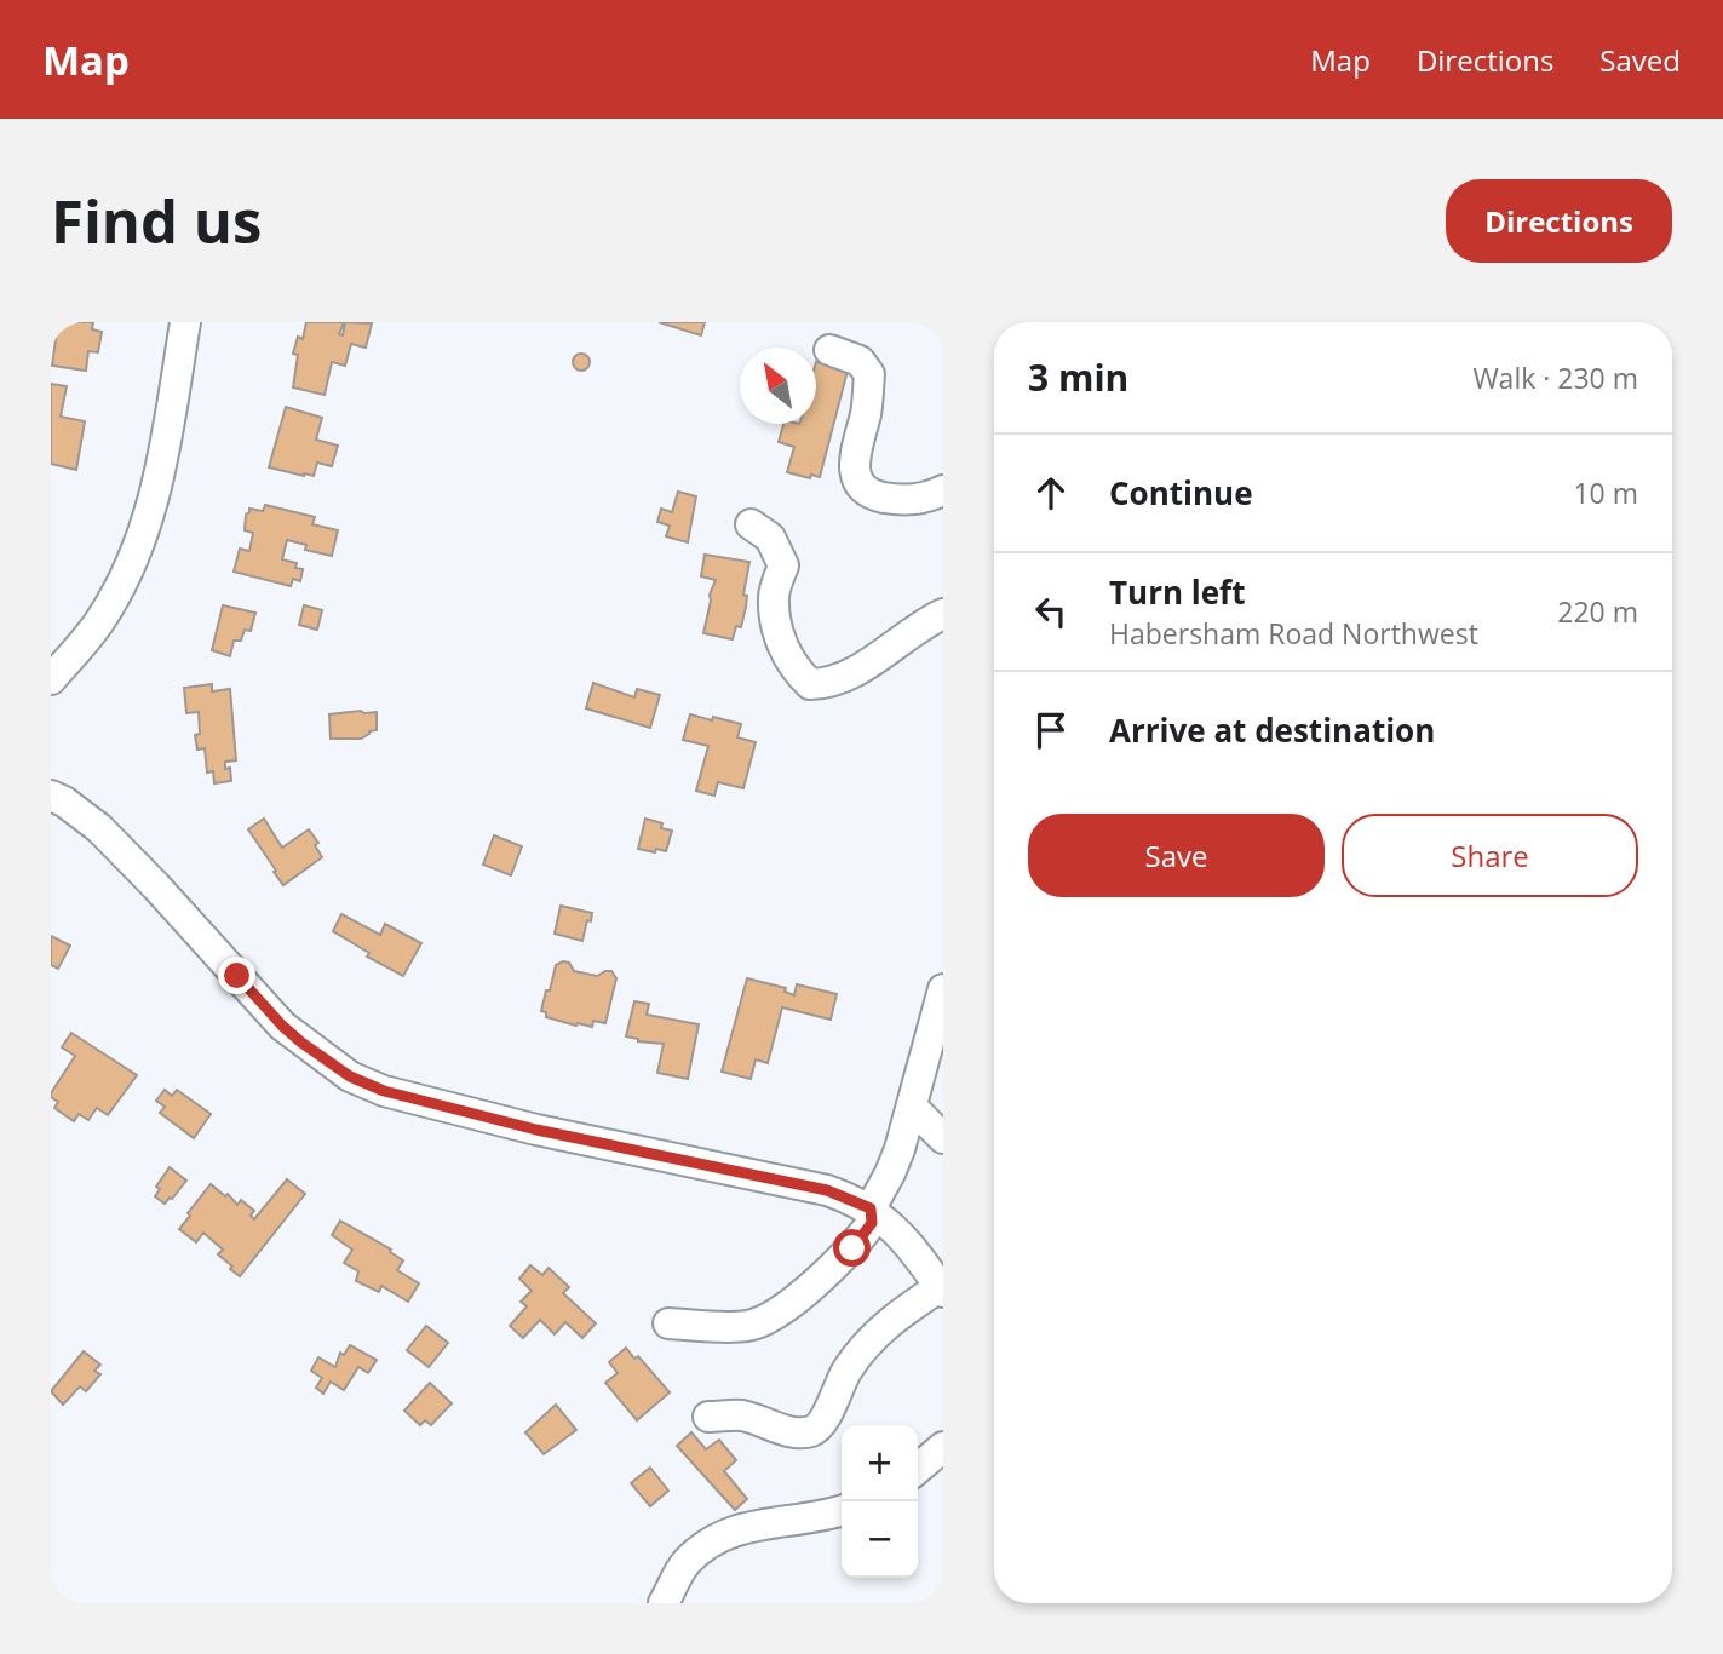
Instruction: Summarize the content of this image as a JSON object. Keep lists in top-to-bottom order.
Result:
{
  "north": "top left",
  "page": {
    "header": "Map",
    "nav": ["Map", "Directions", "Saved"],
    "buttons": [
      "Directions",
      ["Save", "Share"]
    ],
    "title": "Find us",
    "heading": ["3 min", "Walk · 230 m"],
    "list": [
      ["Continue", "10 m"],
      ["Turn left", "Habersham Road Northwest", "220 m"],
      "Arrive at destination"
    ],
    "map_buttons": ["+", "−"]
  }
}
